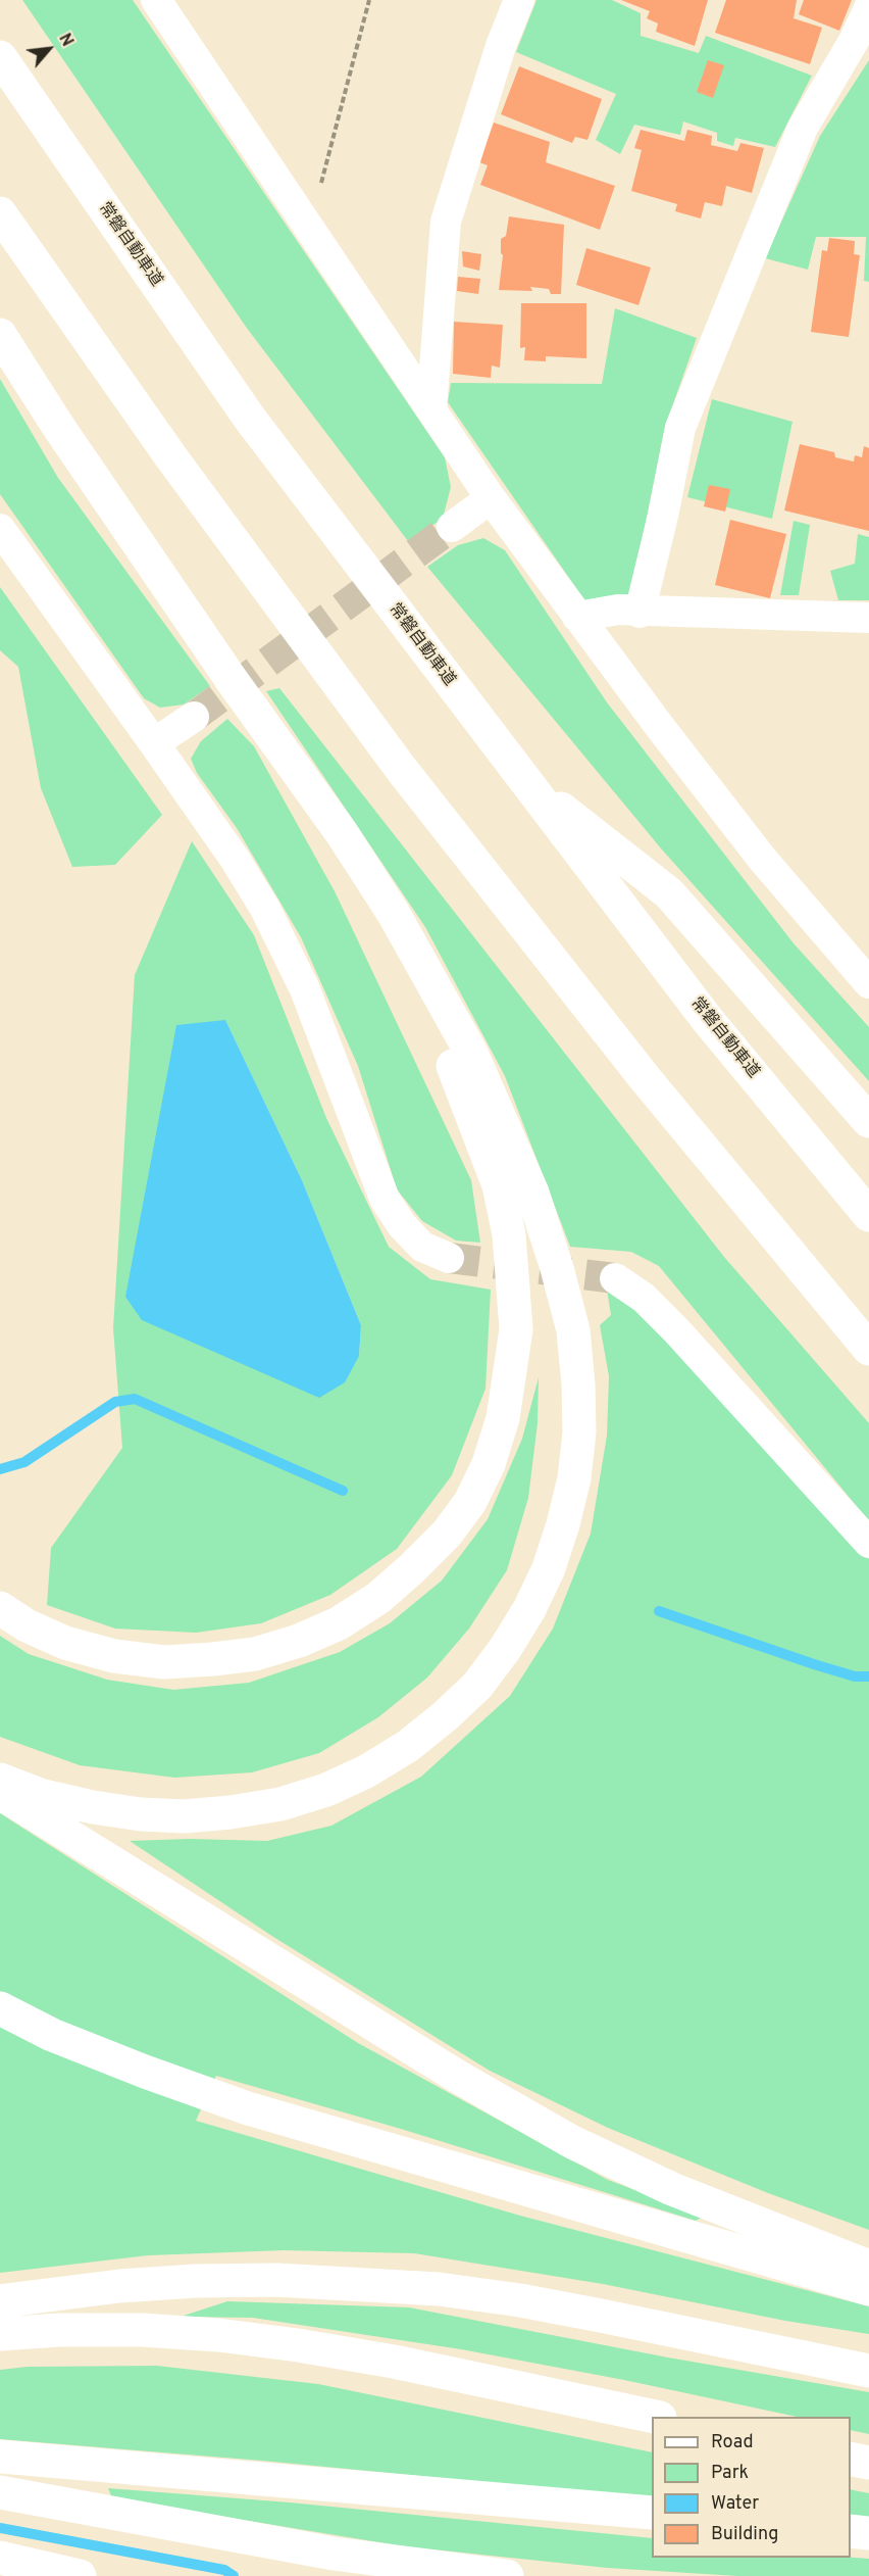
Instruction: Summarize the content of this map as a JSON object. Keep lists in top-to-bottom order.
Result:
{
  "streets": {
    "main road": ["常磐自動車道"]
  },
  "legend": [
    "Road",
    "Park",
    "Water",
    "Building"
  ],
  "north": "top right"
}
